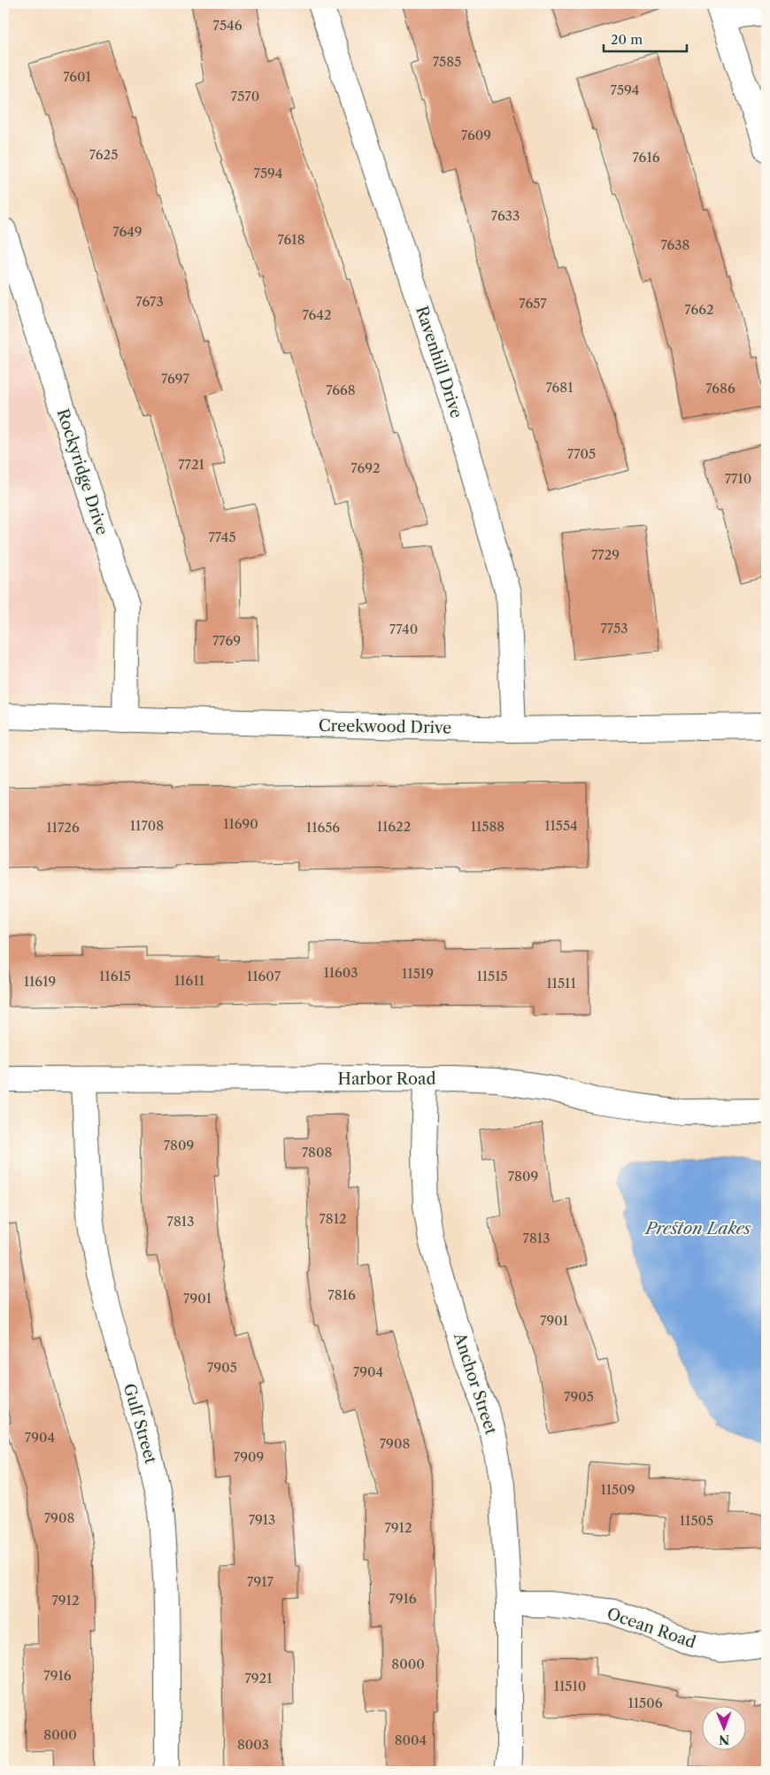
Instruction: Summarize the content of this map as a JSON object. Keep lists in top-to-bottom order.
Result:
{
  "streets": {
    "street": [
      "Ravenhill Drive",
      "Rockyridge Drive",
      "Creekwood Drive",
      "Harbor Road",
      "Anchor Street",
      "Gulf Street",
      "Ocean Road"
    ]
  },
  "crossings": [
    ["Ravenhill Drive", "Creekwood Drive"],
    ["Rockyridge Drive", "Creekwood Drive"],
    ["Harbor Road", "Anchor Street"],
    ["Harbor Road", "Gulf Street"],
    ["Anchor Street", "Ocean Road"]
  ],
  "water": ["Preston Lakes"],
  "house_numbers": [
    "7546",
    "7585",
    "7601",
    "7594",
    "7570",
    "7609",
    "7625",
    "7616",
    "7594",
    "7633",
    "7649",
    "7618",
    "7638",
    "7673",
    "7657",
    "7662",
    "7642",
    "7697",
    "7681",
    "7686",
    "7668",
    "7705",
    "7721",
    "7692",
    "7710",
    "7745",
    "7729",
    "7753",
    "7740",
    "7769",
    "11690",
    "11708",
    "11554",
    "11622",
    "11588",
    "11726",
    "11656",
    "11603",
    "11519",
    "11615",
    "11607",
    "11515",
    "11611",
    "11619",
    "11511",
    "7809",
    "7808",
    "7809",
    "7812",
    "7813",
    "7813",
    "7816",
    "7901",
    "7901",
    "7905",
    "7904",
    "7905",
    "7904",
    "7908",
    "7909",
    "11509",
    "7908",
    "7913",
    "11505",
    "7912",
    "7917",
    "7916",
    "7912",
    "8000",
    "7916",
    "7921",
    "11510",
    "11506",
    "8000",
    "8004",
    "8003"
  ],
  "scale_bar": "20 m",
  "north": "bottom"
}
